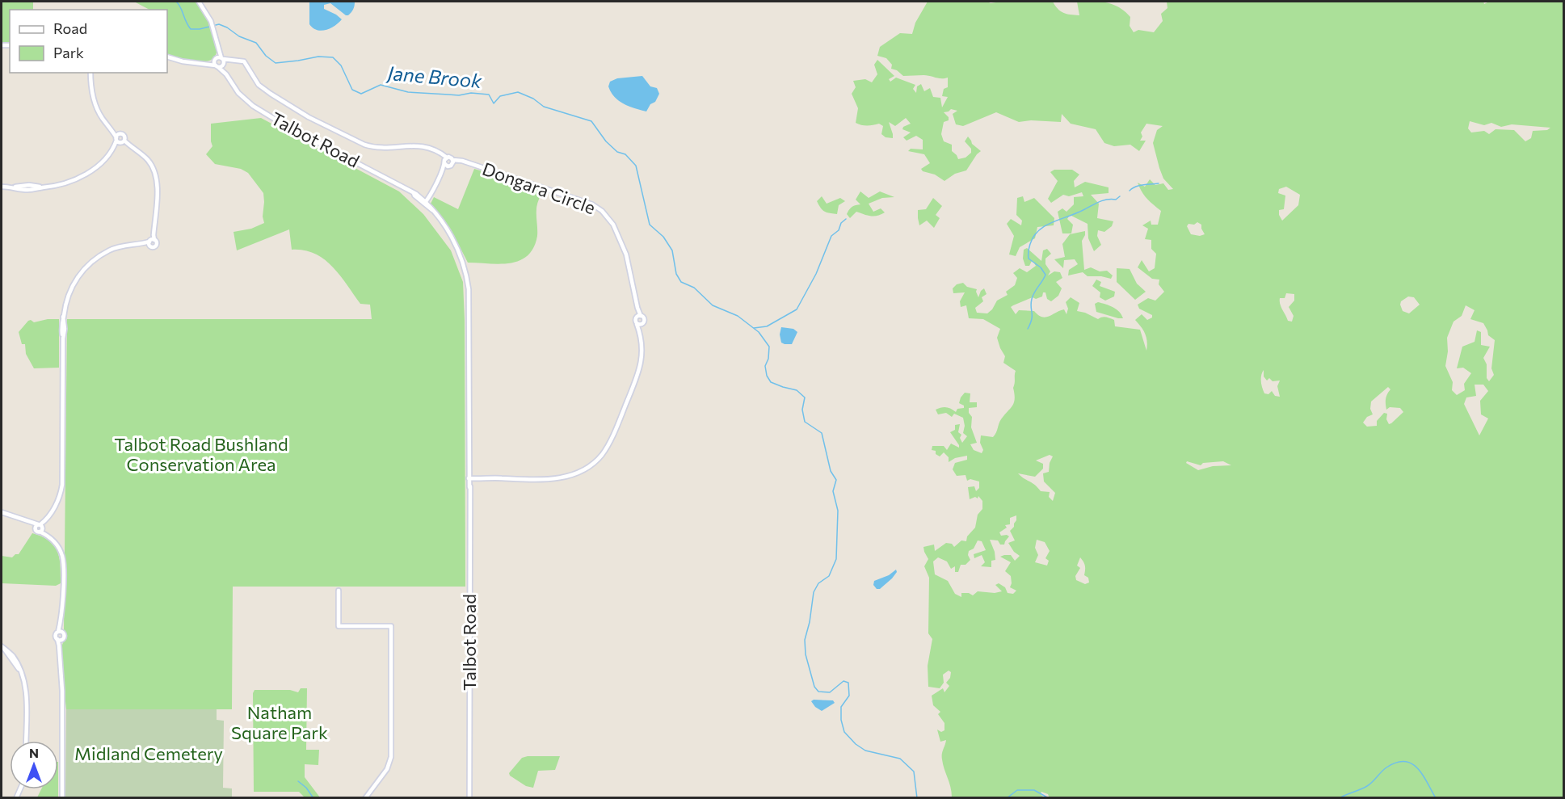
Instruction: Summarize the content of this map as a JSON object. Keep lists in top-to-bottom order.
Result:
{
  "streets": {
    "street": ["Talbot Road", "Dongara Circle"]
  },
  "water": ["Jane Brook"],
  "parks": ["Talbot Road Bushland Conservation Area", "Natham Square Park", "Midland Cemetery"],
  "legend": ["Road", "Park"],
  "north": "top"
}
